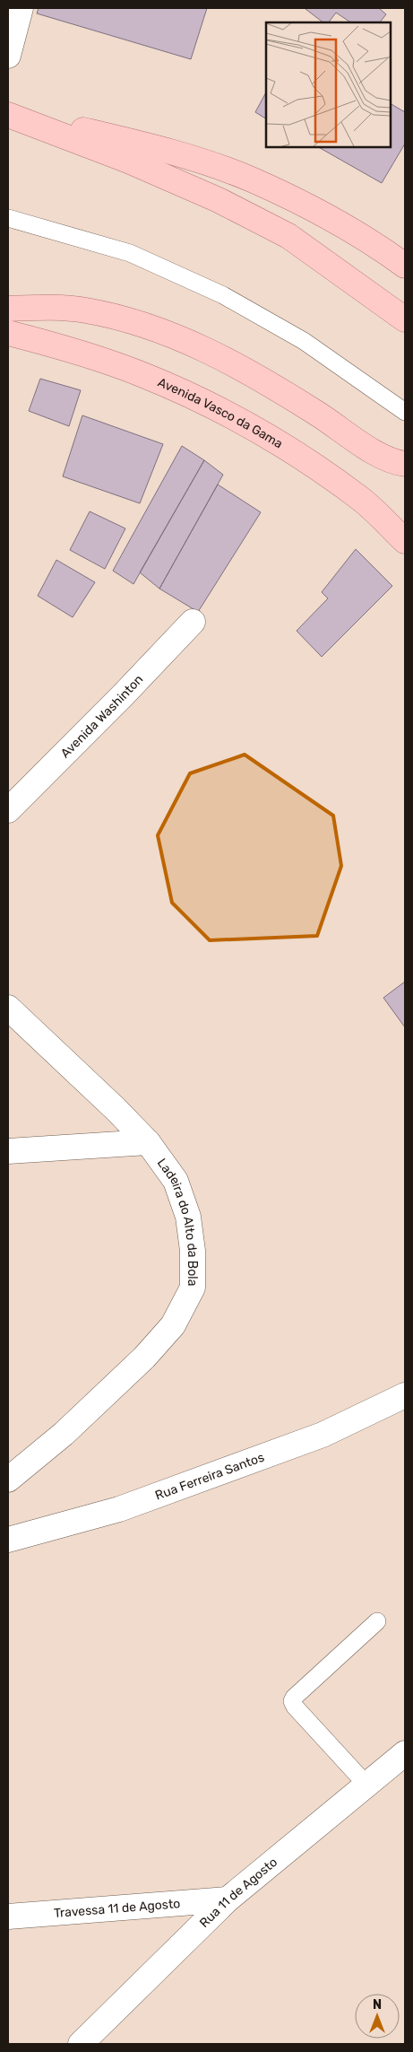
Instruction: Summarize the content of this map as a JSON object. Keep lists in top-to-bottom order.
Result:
{
  "streets": {
    "main road": ["Avenida Vasco da Gama"],
    "street": [
      "Avenida Washinton",
      "Ladeira do Alto da Bola",
      "Rua Ferreira Santos",
      "Rua 11 de Agosto",
      "Travessa 11 de Agosto"
    ]
  },
  "crossings": [
    ["Rua 11 de Agosto", "Travessa 11 de Agosto"]
  ],
  "north": "top"
}
